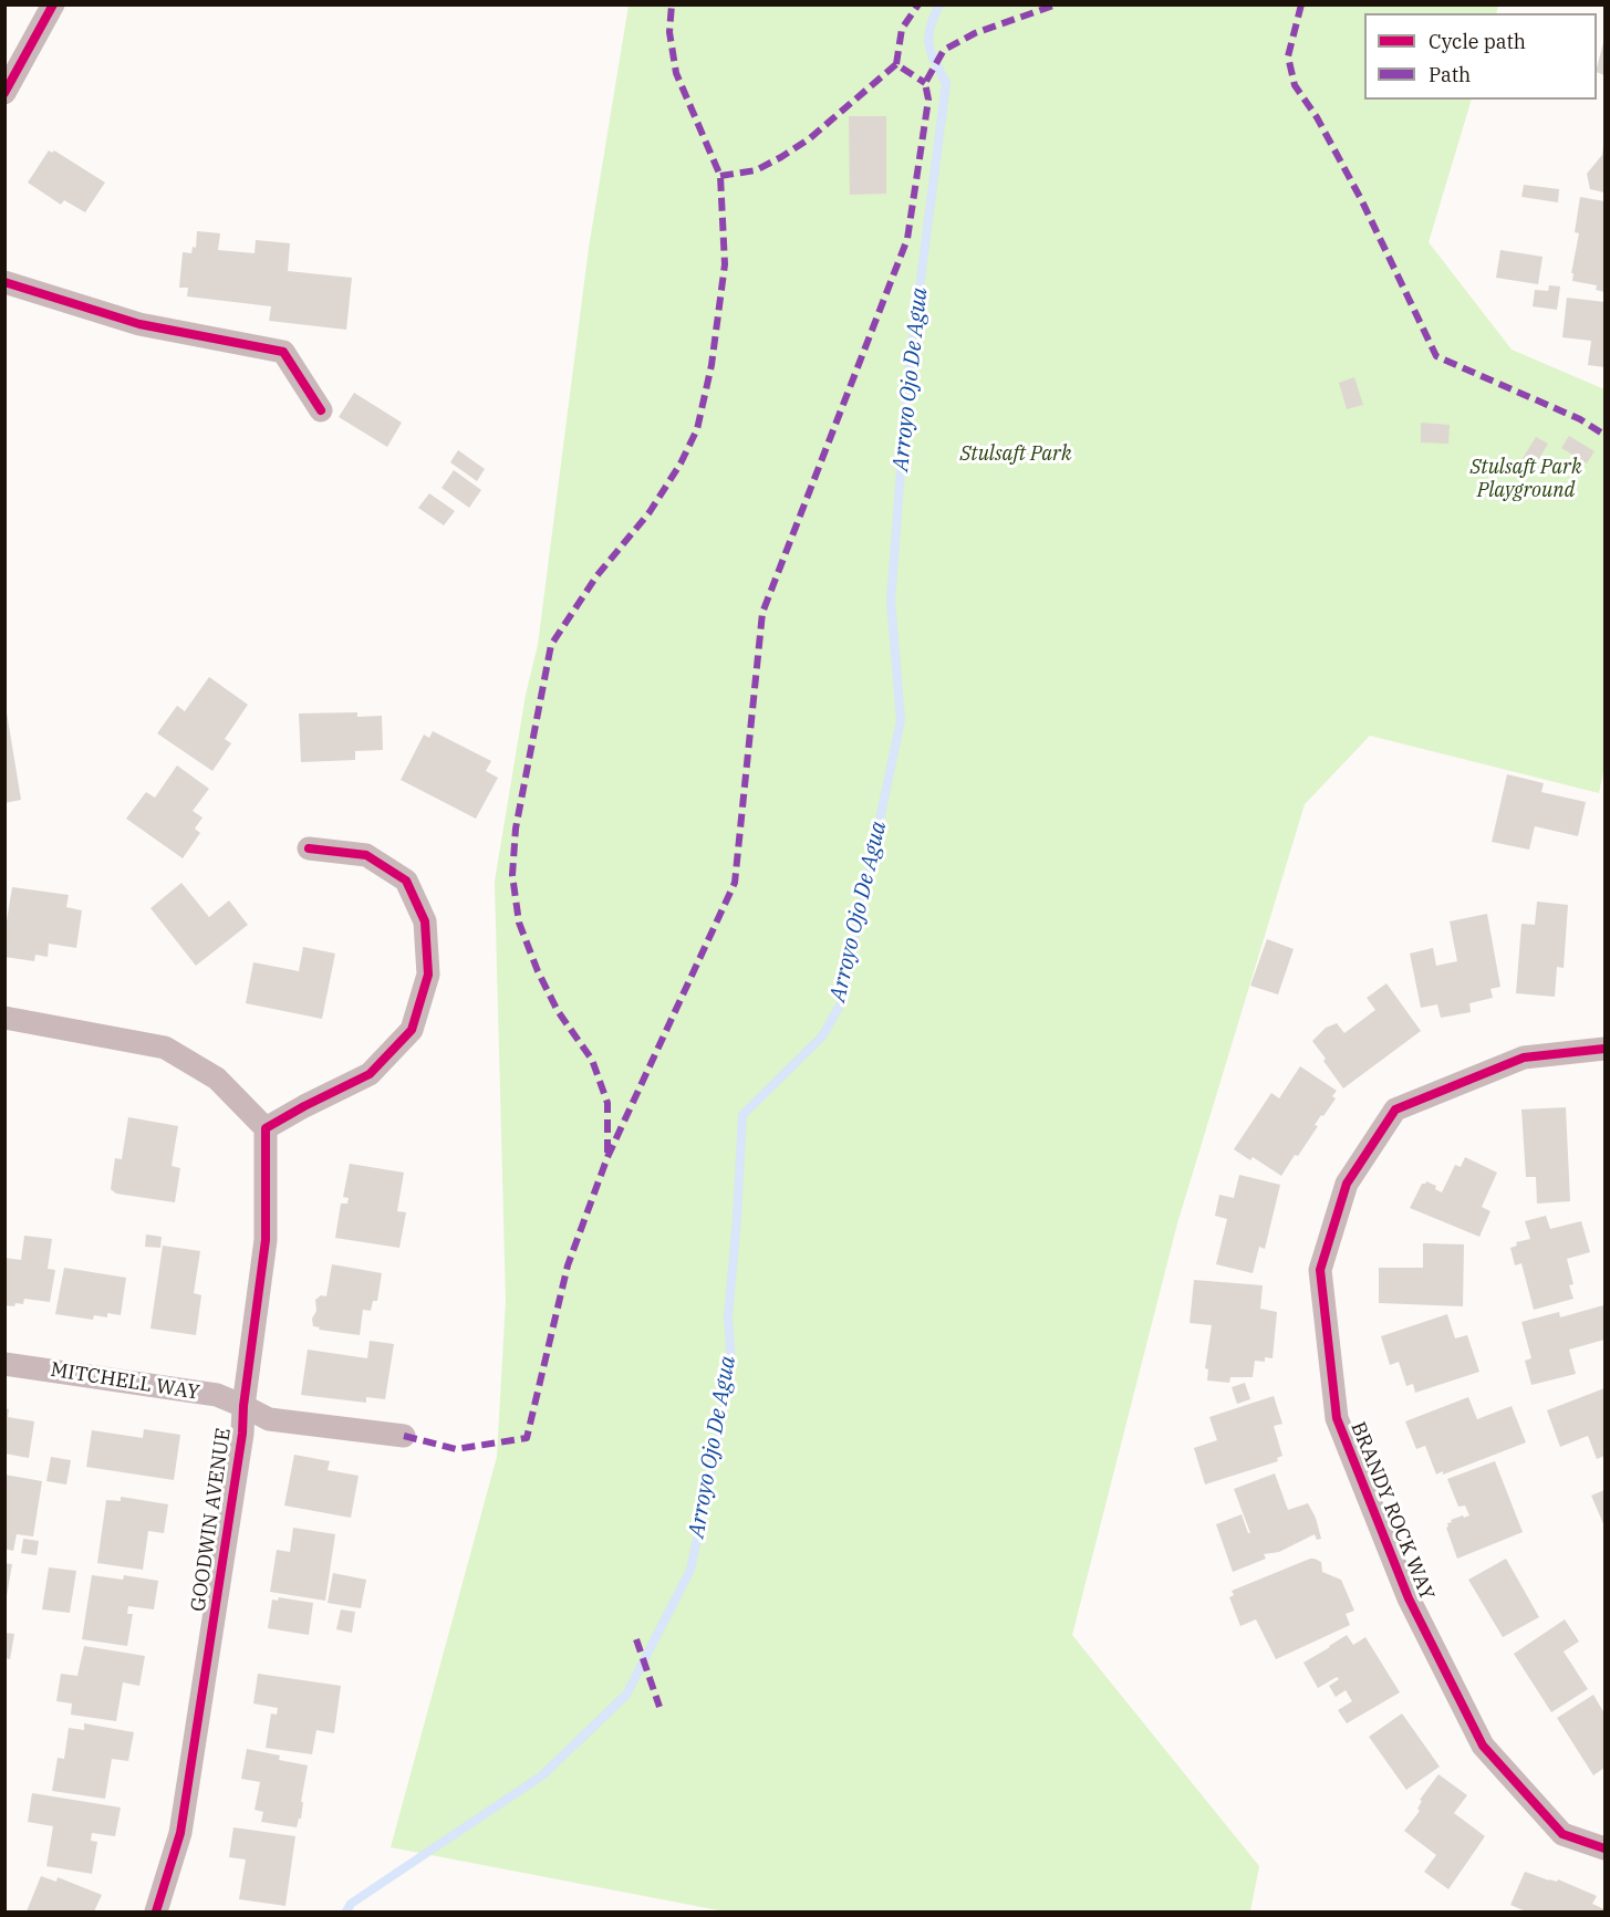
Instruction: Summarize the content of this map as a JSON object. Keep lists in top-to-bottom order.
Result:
{
  "streets": {
    "street": ["MITCHELL WAY", "BRANDY ROCK WAY", "GOODWIN AVENUE"]
  },
  "crossings": [
    ["MITCHELL WAY", "GOODWIN AVENUE"]
  ],
  "water": ["Arroyo Ojo De Agua"],
  "parks": ["Stulsaft Park", "Stulsaft Park Playground"],
  "legend": ["Cycle path", "Path"]
}
